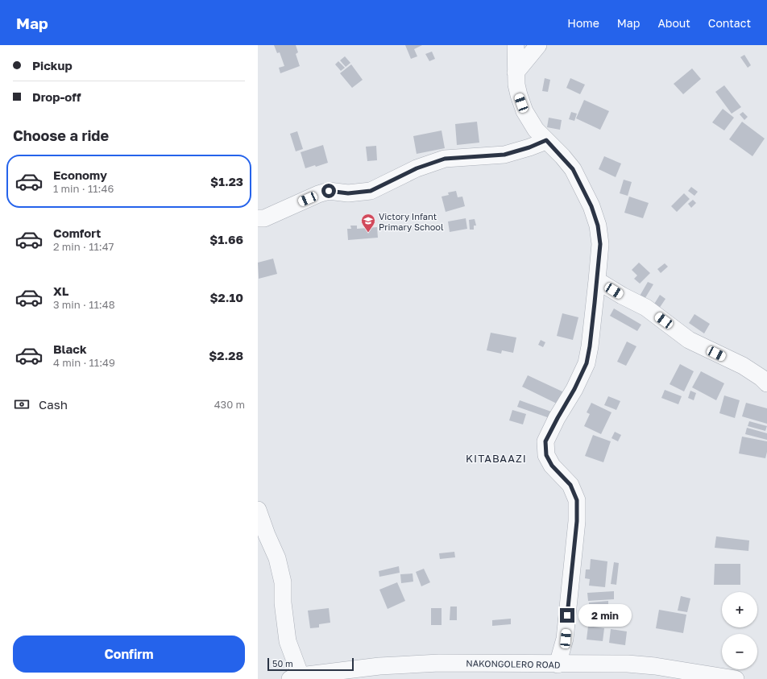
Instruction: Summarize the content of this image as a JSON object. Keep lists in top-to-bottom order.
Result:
{
  "streets": {
    "street": ["NAKONGOLERO ROAD"]
  },
  "districts": ["KITABAAZI"],
  "places": {
    "school or university": ["Victory Infant Primary School"]
  },
  "scale_bar": "50 m",
  "page": {
    "header": "Map",
    "nav": [
      "Home",
      "Map",
      "About",
      "Contact"
    ],
    "banner": ["Pickup", "Drop-off"],
    "heading": "Choose a ride",
    "list": [
      {
        "name": "Economy",
        "note": "1 min · 11:46",
        "value": "$1.23"
      },
      {
        "name": "Comfort",
        "note": "2 min · 11:47",
        "value": "$1.66"
      },
      {
        "name": "XL",
        "note": "3 min · 11:48",
        "value": "$2.10"
      },
      {
        "name": "Black",
        "note": "4 min · 11:49",
        "value": "$2.28"
      }
    ],
    "pay": ["Cash", "430 m"],
    "map_buttons": ["+", "−"],
    "bubble": "2 min",
    "buttons": "Confirm",
    "scale": "50 m"
  }
}
